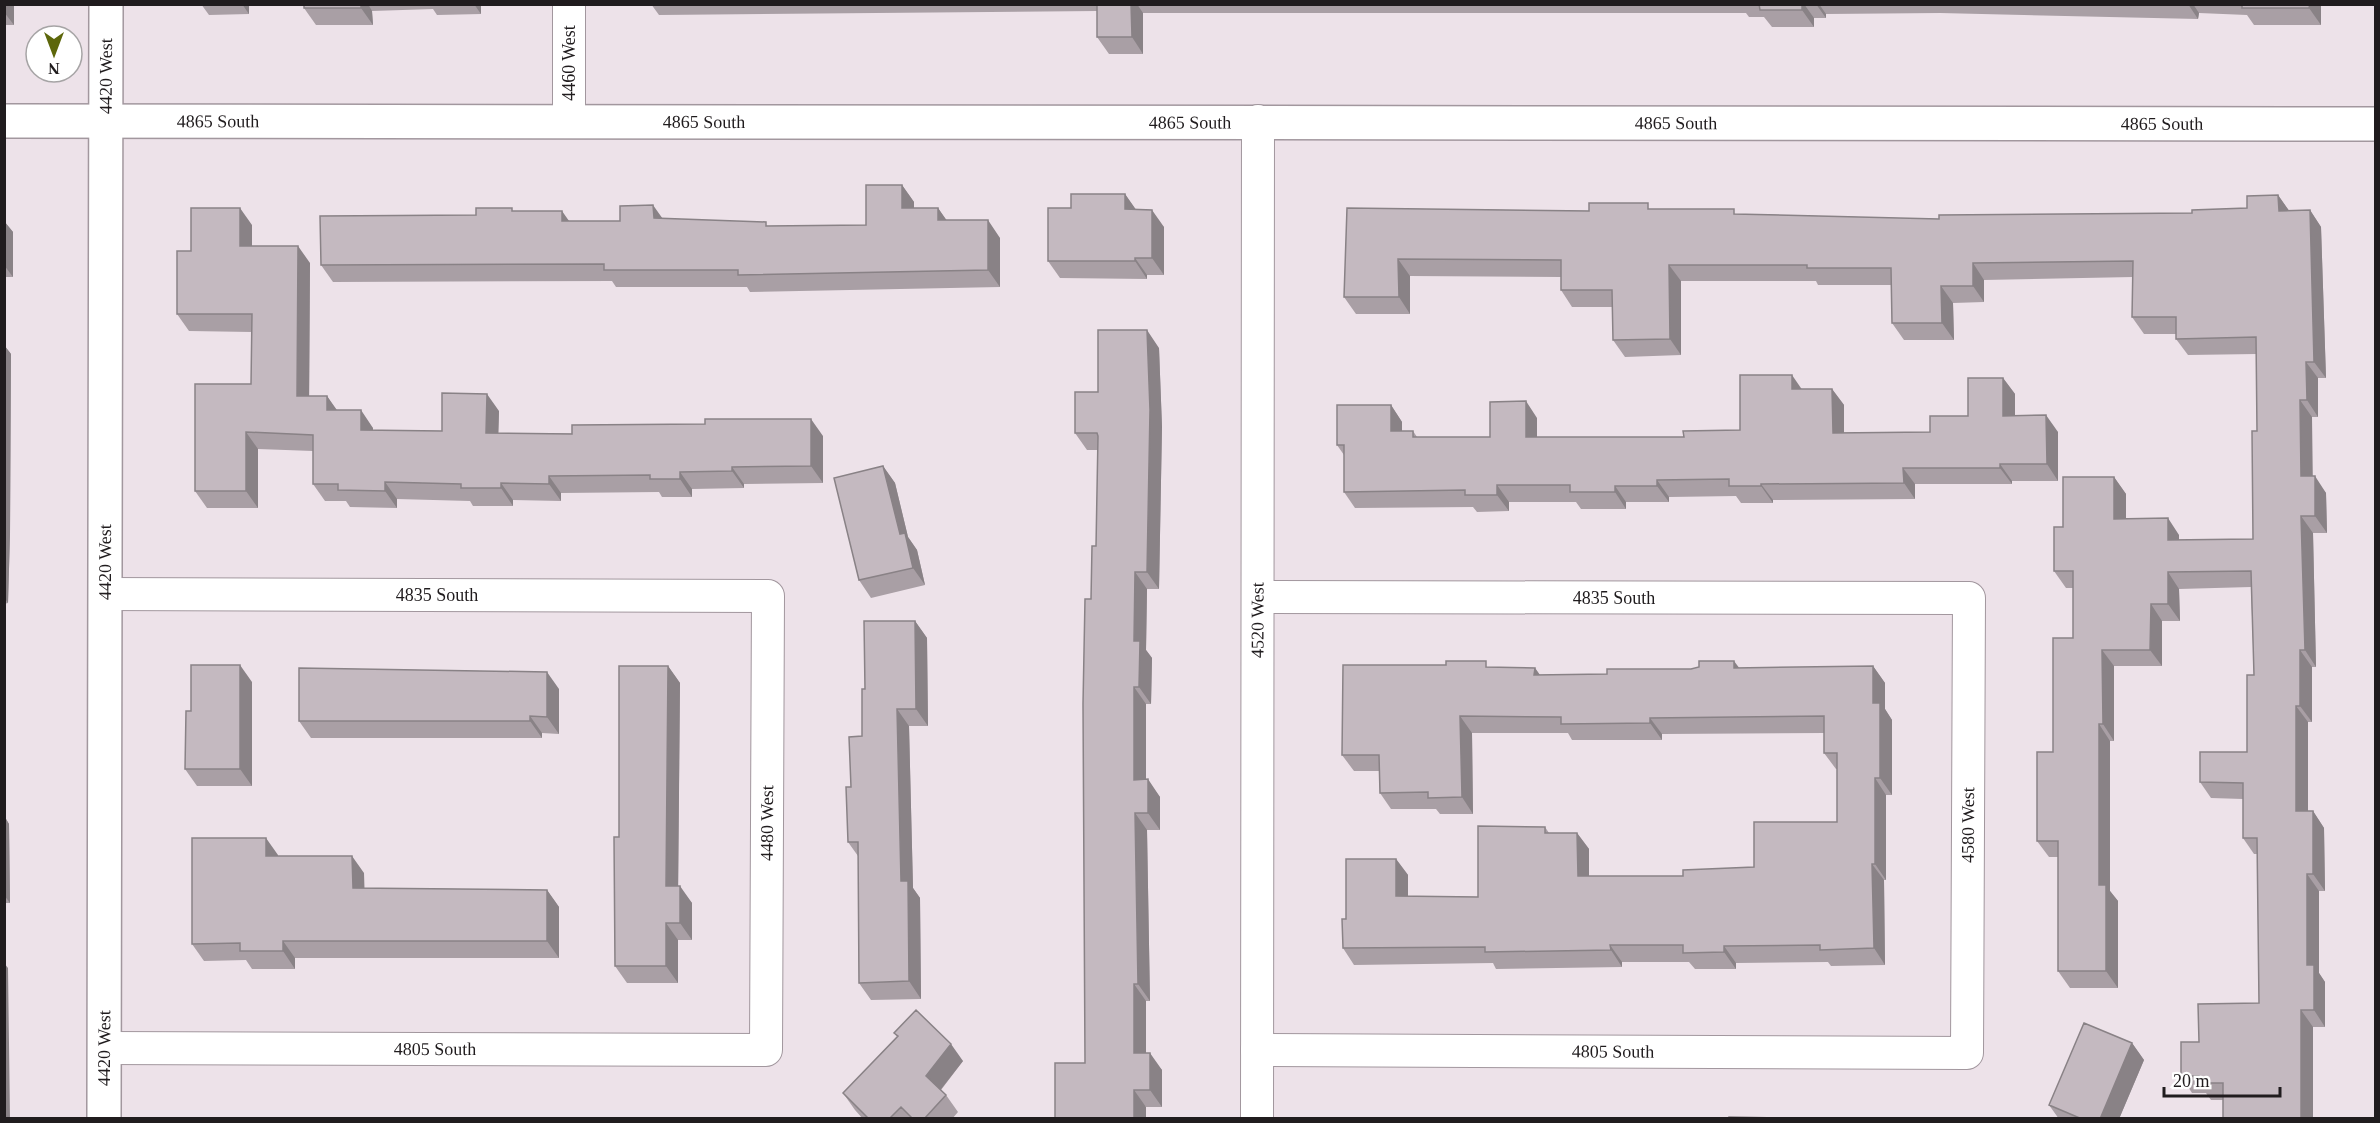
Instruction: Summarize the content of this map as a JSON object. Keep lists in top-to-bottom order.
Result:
{
  "streets": {
    "street": [
      "4460 West",
      "4420 West",
      "4865 South",
      "4835 South",
      "4520 West",
      "4480 West",
      "4580 West",
      "4805 South"
    ]
  },
  "crossings": [
    ["4460 West", "4865 South"],
    ["4420 West", "4865 South"],
    ["4420 West", "4835 South"],
    ["4420 West", "4805 South"],
    ["4865 South", "4520 West"],
    ["4835 South", "4520 West"],
    ["4835 South", "4480 West"],
    ["4835 South", "4580 West"],
    ["4520 West", "4805 South"],
    ["4480 West", "4805 South"],
    ["4580 West", "4805 South"]
  ],
  "scale_bar": "20 m",
  "north": "bottom"
}
